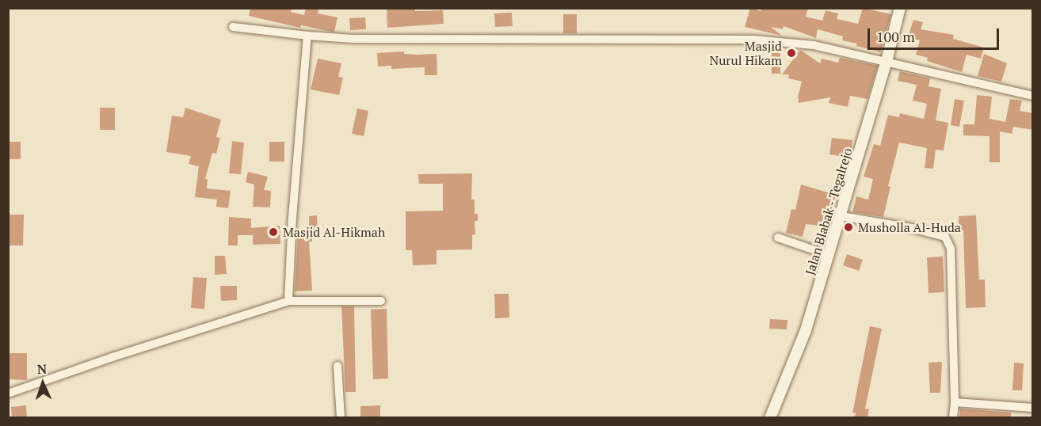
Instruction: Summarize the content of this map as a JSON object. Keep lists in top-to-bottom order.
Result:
{
  "streets": {
    "street": ["Jalan Blabak - Tegalrejo"]
  },
  "places": ["Masjid Nurul Hikam", "Musholla Al-Huda", "Masjid Al-Hikmah"],
  "scale_bar": "100 m",
  "north": "top"
}
